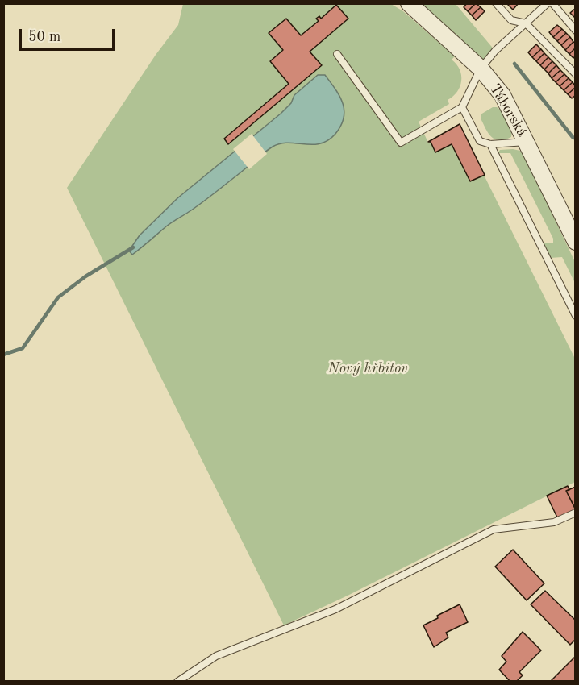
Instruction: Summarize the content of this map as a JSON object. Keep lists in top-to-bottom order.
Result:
{
  "streets": {
    "street": ["Táborská"]
  },
  "parks": ["Nový hřbitov"],
  "scale_bar": "50 m"
}
